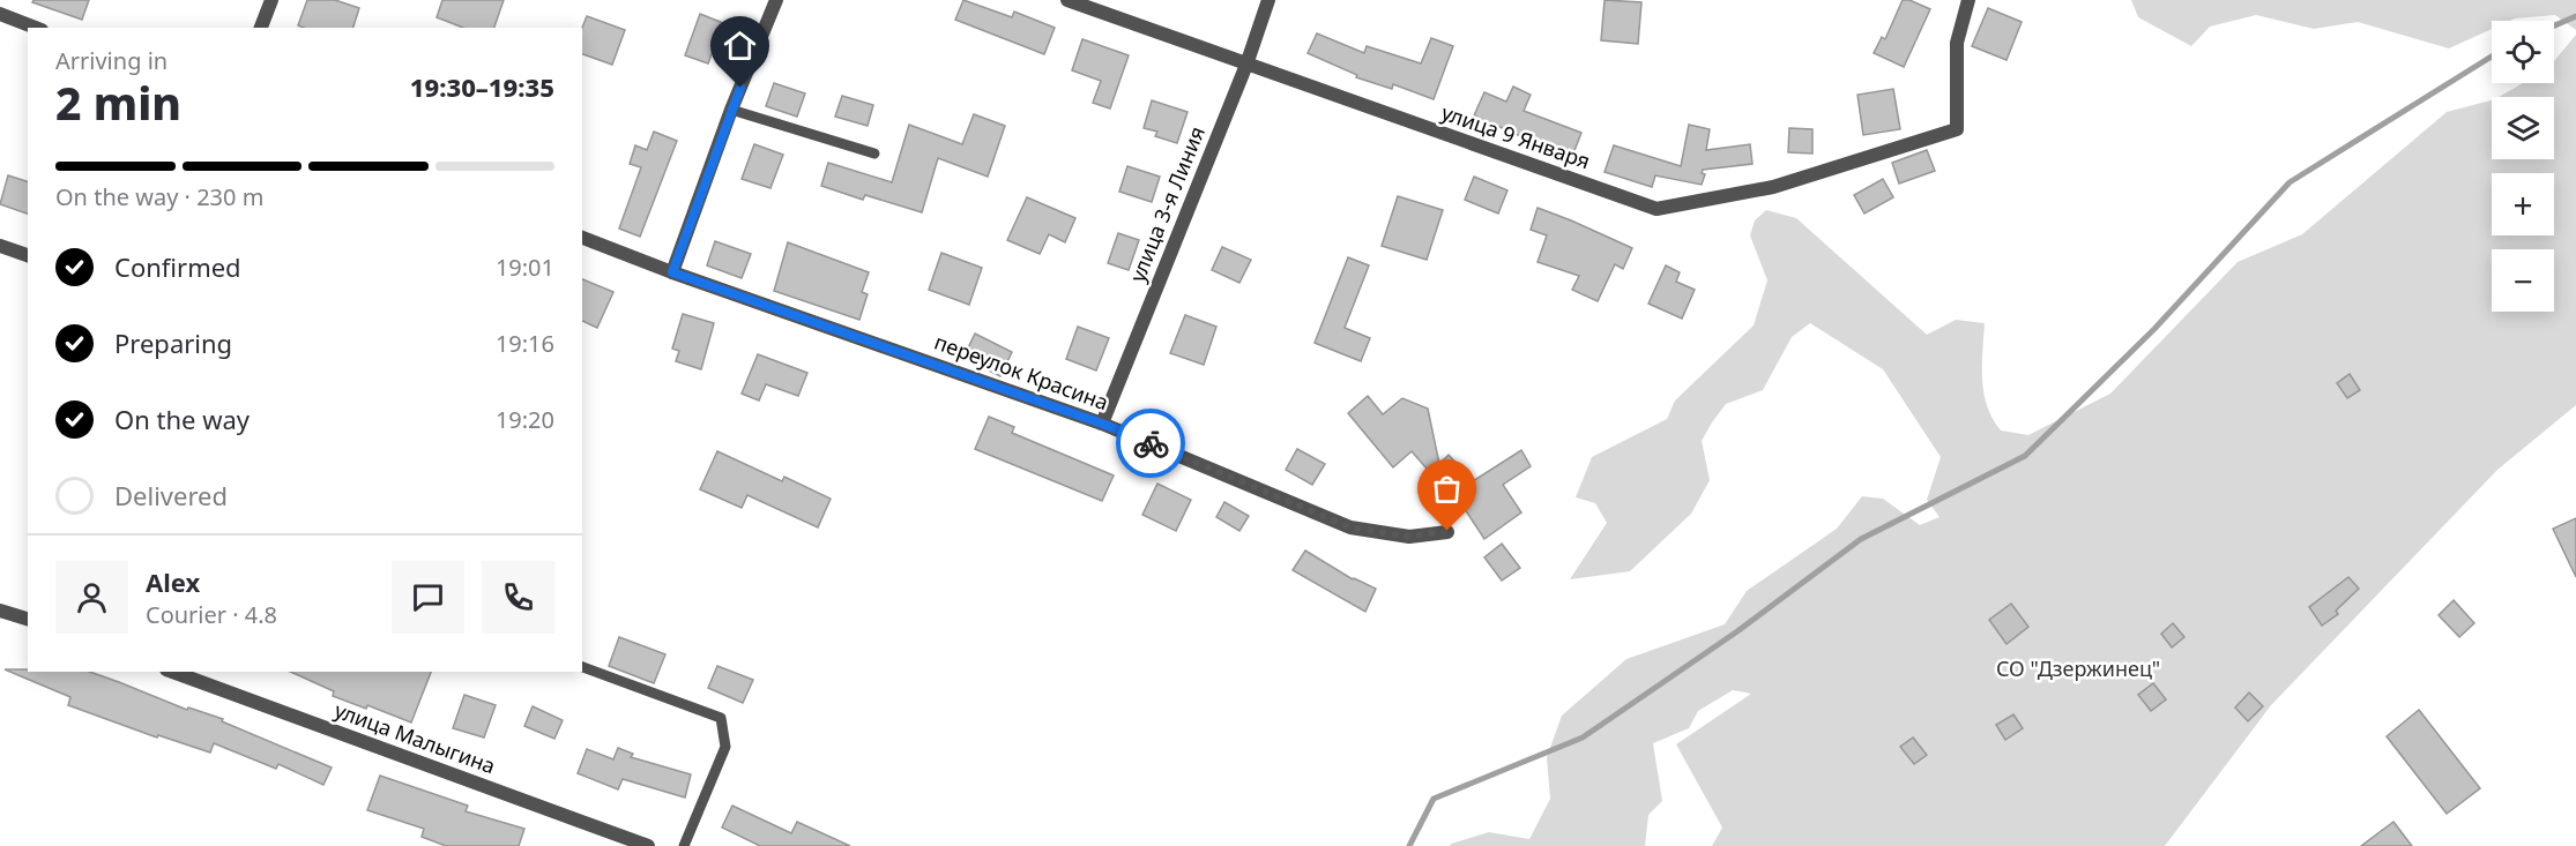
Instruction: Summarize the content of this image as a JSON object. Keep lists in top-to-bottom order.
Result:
{
  "streets": {
    "street": [
      "улица 9 Января",
      "улица 3-я Линия",
      "переулок Красина",
      "улица Малыгина"
    ]
  },
  "crossings": [
    ["улица 9 Января", "улица 3-я Линия"],
    ["улица 3-я Линия", "переулок Красина"]
  ],
  "parks": ["СО \"Дзержинец\""],
  "page": {
    "map_buttons": ["+", "−"],
    "heading": ["2 min", "Arriving in", "19:30–19:35"],
    "panel": ["Alex", "Courier · 4.8"],
    "bar": "On the way · 230 m",
    "list": [
      ["Confirmed", "19:01"],
      ["Preparing", "19:16"],
      ["On the way", "19:20"],
      "Delivered"
    ]
  }
}
